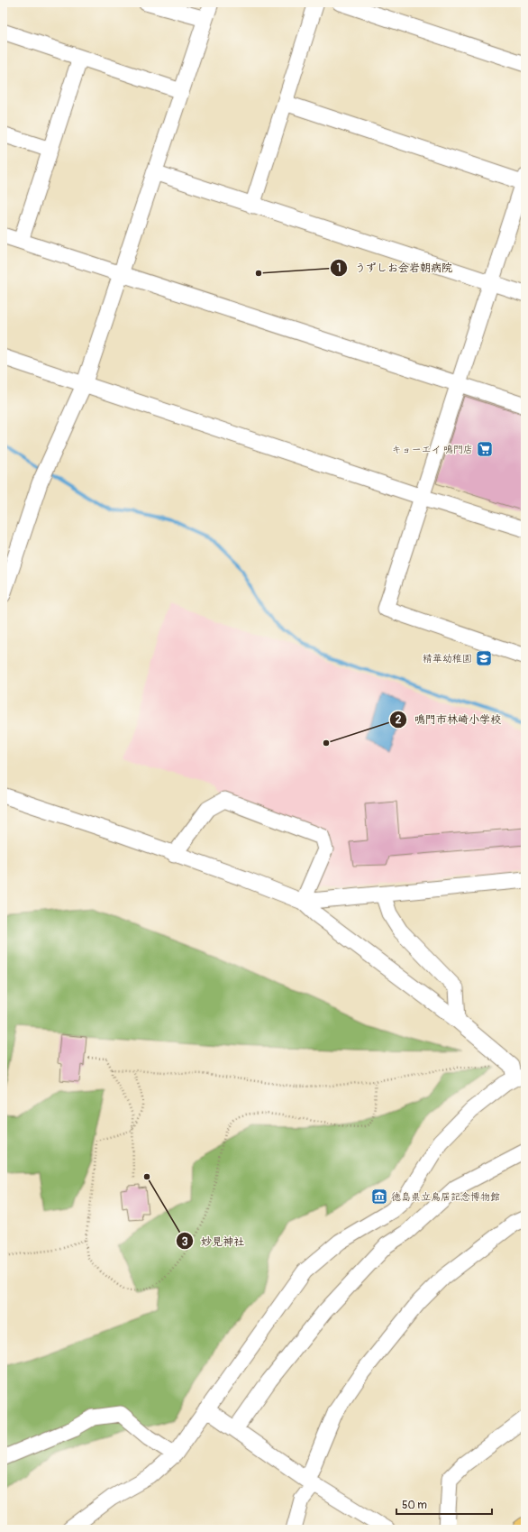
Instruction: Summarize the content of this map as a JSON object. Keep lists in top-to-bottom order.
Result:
{
  "places": {
    "other": ["うずしお会岩朝病院", "鳴門市林崎小学校", "妙見神社"],
    "supermarket": ["キョーエイ 鳴門店"],
    "school or university": ["精華幼稚園"],
    "museum": ["徳島県立鳥居記念博物館"]
  },
  "scale_bar": "50 m"
}
